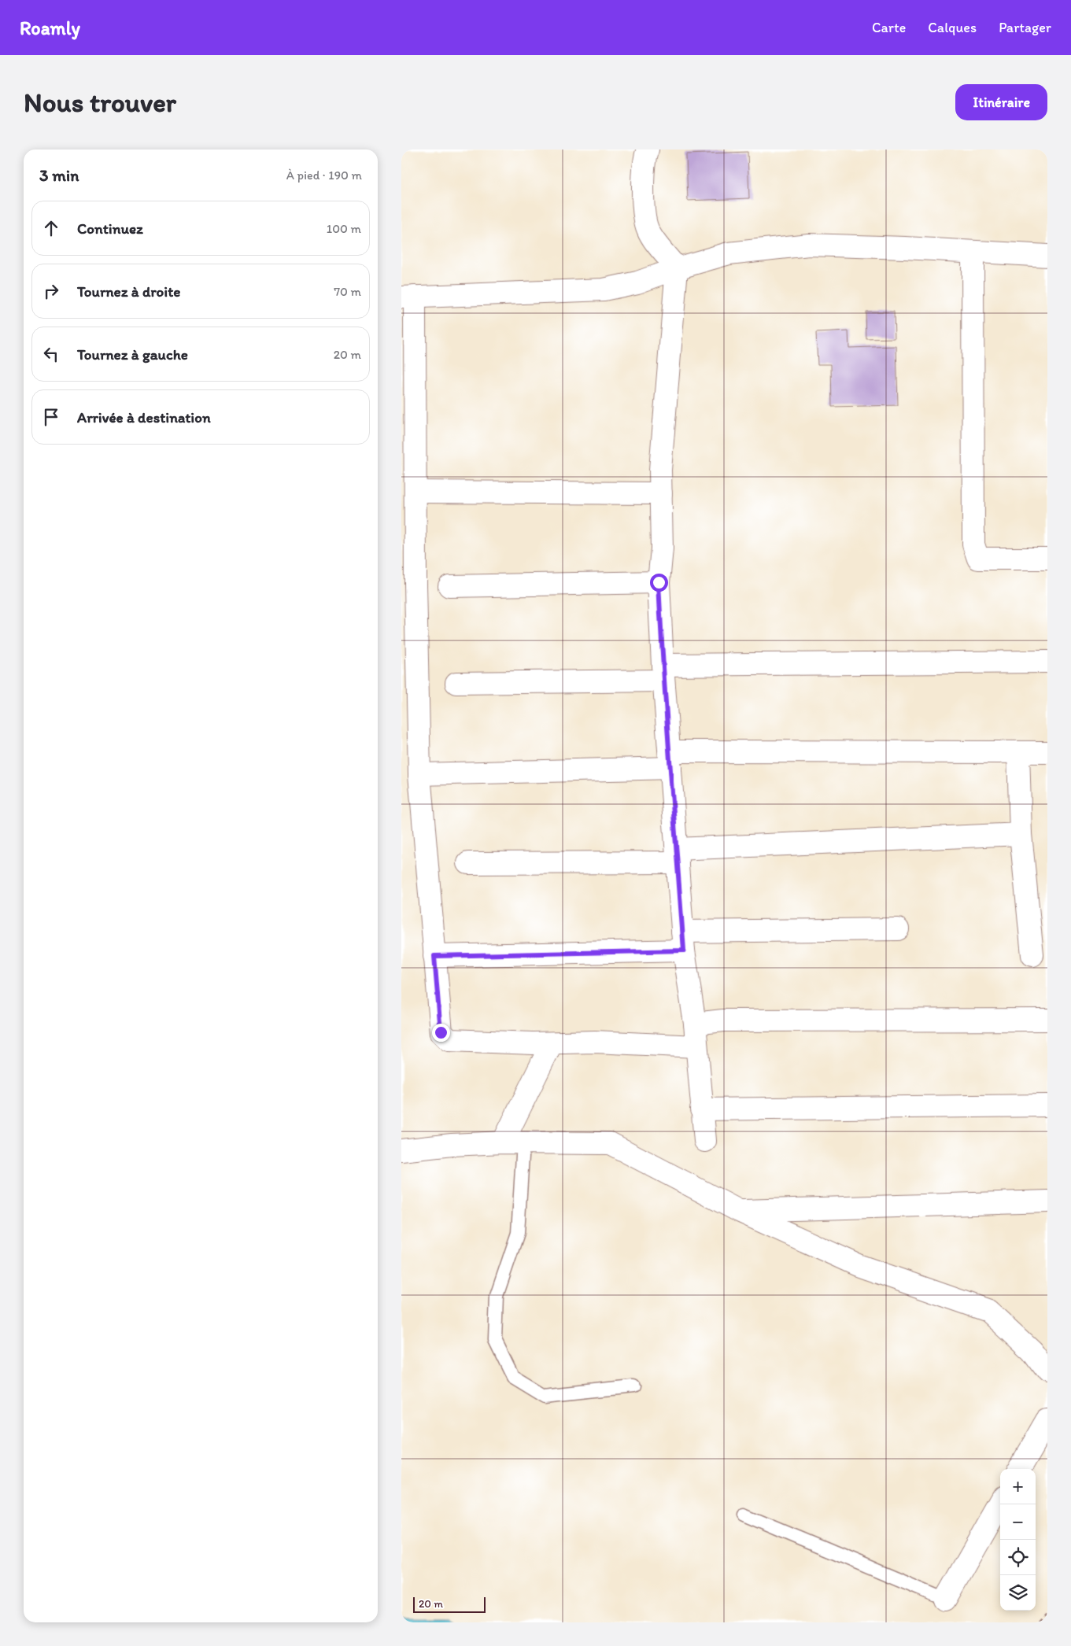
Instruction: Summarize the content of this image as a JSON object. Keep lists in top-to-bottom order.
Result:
{
  "scale_bar": "20 m",
  "page": {
    "header": "Roamly",
    "nav": ["Carte", "Calques", "Partager"],
    "buttons": "Itinéraire",
    "title": "Nous trouver",
    "heading": ["3 min", "À pied · 190 m"],
    "list": [
      ["Continuez", "100 m"],
      ["Tournez à droite", "70 m"],
      ["Tournez à gauche", "20 m"],
      "Arrivée à destination"
    ],
    "map_buttons": ["+", "−"],
    "scale": "20 m"
  }
}
